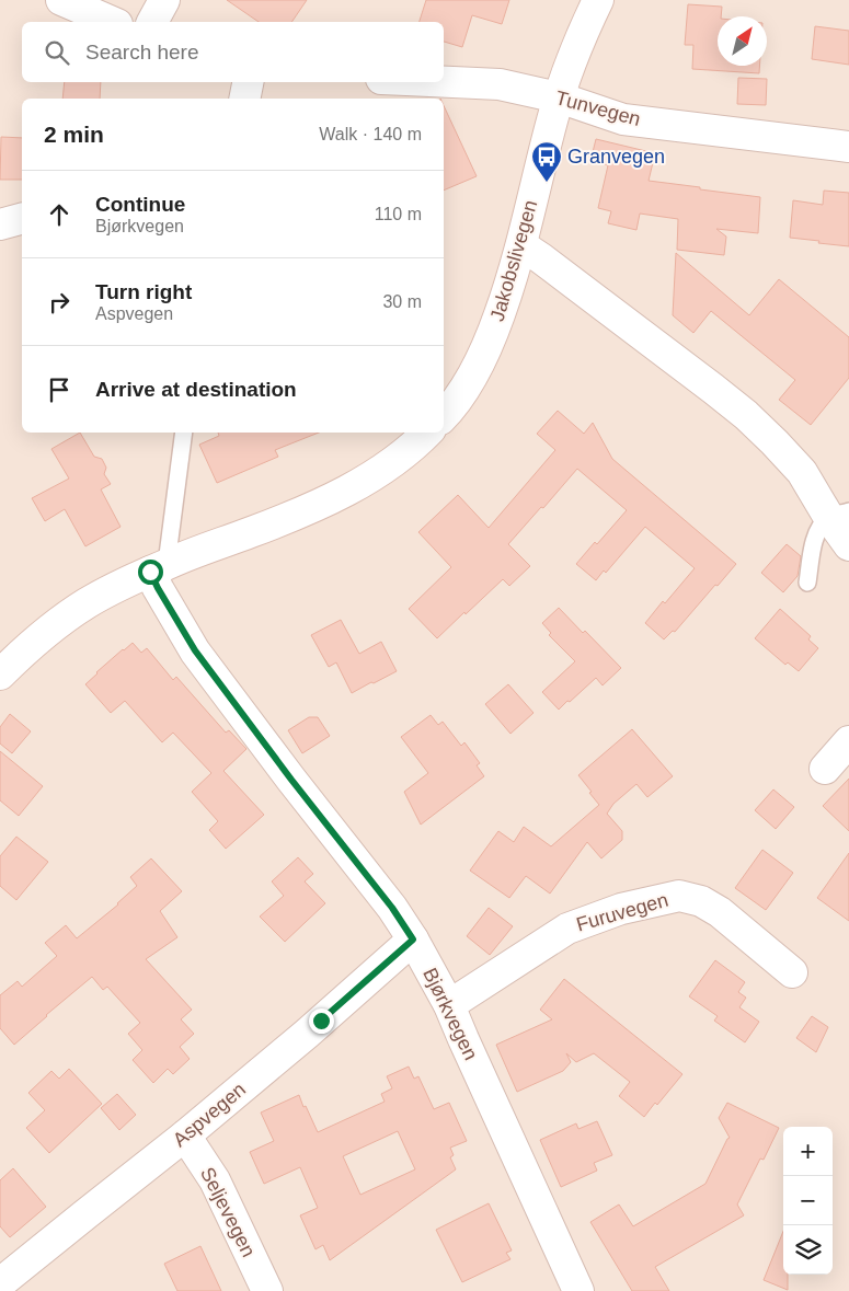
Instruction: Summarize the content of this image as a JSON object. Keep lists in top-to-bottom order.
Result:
{
  "streets": {
    "street": [
      "Tunvegen",
      "Jakobslivegen",
      "Furuvegen",
      "Bjørkvegen",
      "Aspvegen",
      "Seljevegen"
    ]
  },
  "crossings": [
    ["Tunvegen", "Jakobslivegen"],
    ["Furuvegen", "Bjørkvegen"],
    ["Bjørkvegen", "Aspvegen"],
    ["Aspvegen", "Seljevegen"]
  ],
  "places": {
    "bus stop": ["Granvegen"]
  },
  "north": "top right",
  "page": {
    "search": "Search here",
    "heading": ["2 min", "Walk · 140 m"],
    "list": [
      ["Continue", "Bjørkvegen", "110 m"],
      ["Turn right", "Aspvegen", "30 m"],
      "Arrive at destination"
    ],
    "map_buttons": ["+", "−"]
  }
}
